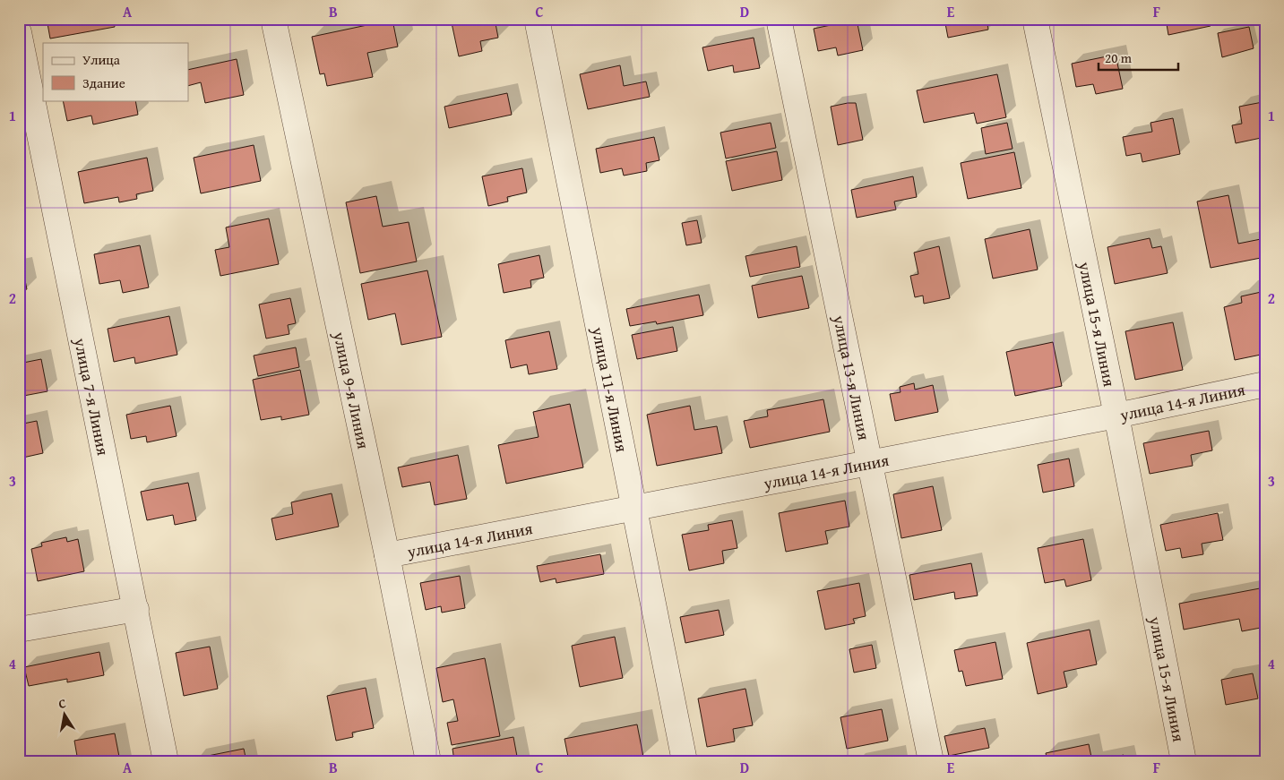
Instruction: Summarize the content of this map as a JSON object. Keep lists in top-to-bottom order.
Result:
{
  "streets": {
    "street": [
      "улица 15-я Линия",
      "улица 13-я Линия",
      "улица 9-я Линия",
      "улица 11-я Линия",
      "улица 7-я Линия",
      "улица 14-я Линия"
    ]
  },
  "crossings": [
    ["улица 15-я Линия", "улица 14-я Линия"],
    ["улица 13-я Линия", "улица 14-я Линия"],
    ["улица 9-я Линия", "улица 14-я Линия"],
    ["улица 11-я Линия", "улица 14-я Линия"]
  ],
  "legend": ["Улица", "Здание"],
  "scale_bar": "20 m",
  "north": "top",
  "grid": {
    "columns": [
      "A",
      "B",
      "C",
      "D",
      "E",
      "F"
    ],
    "rows": [
      "1",
      "2",
      "3",
      "4"
    ]
  }
}
